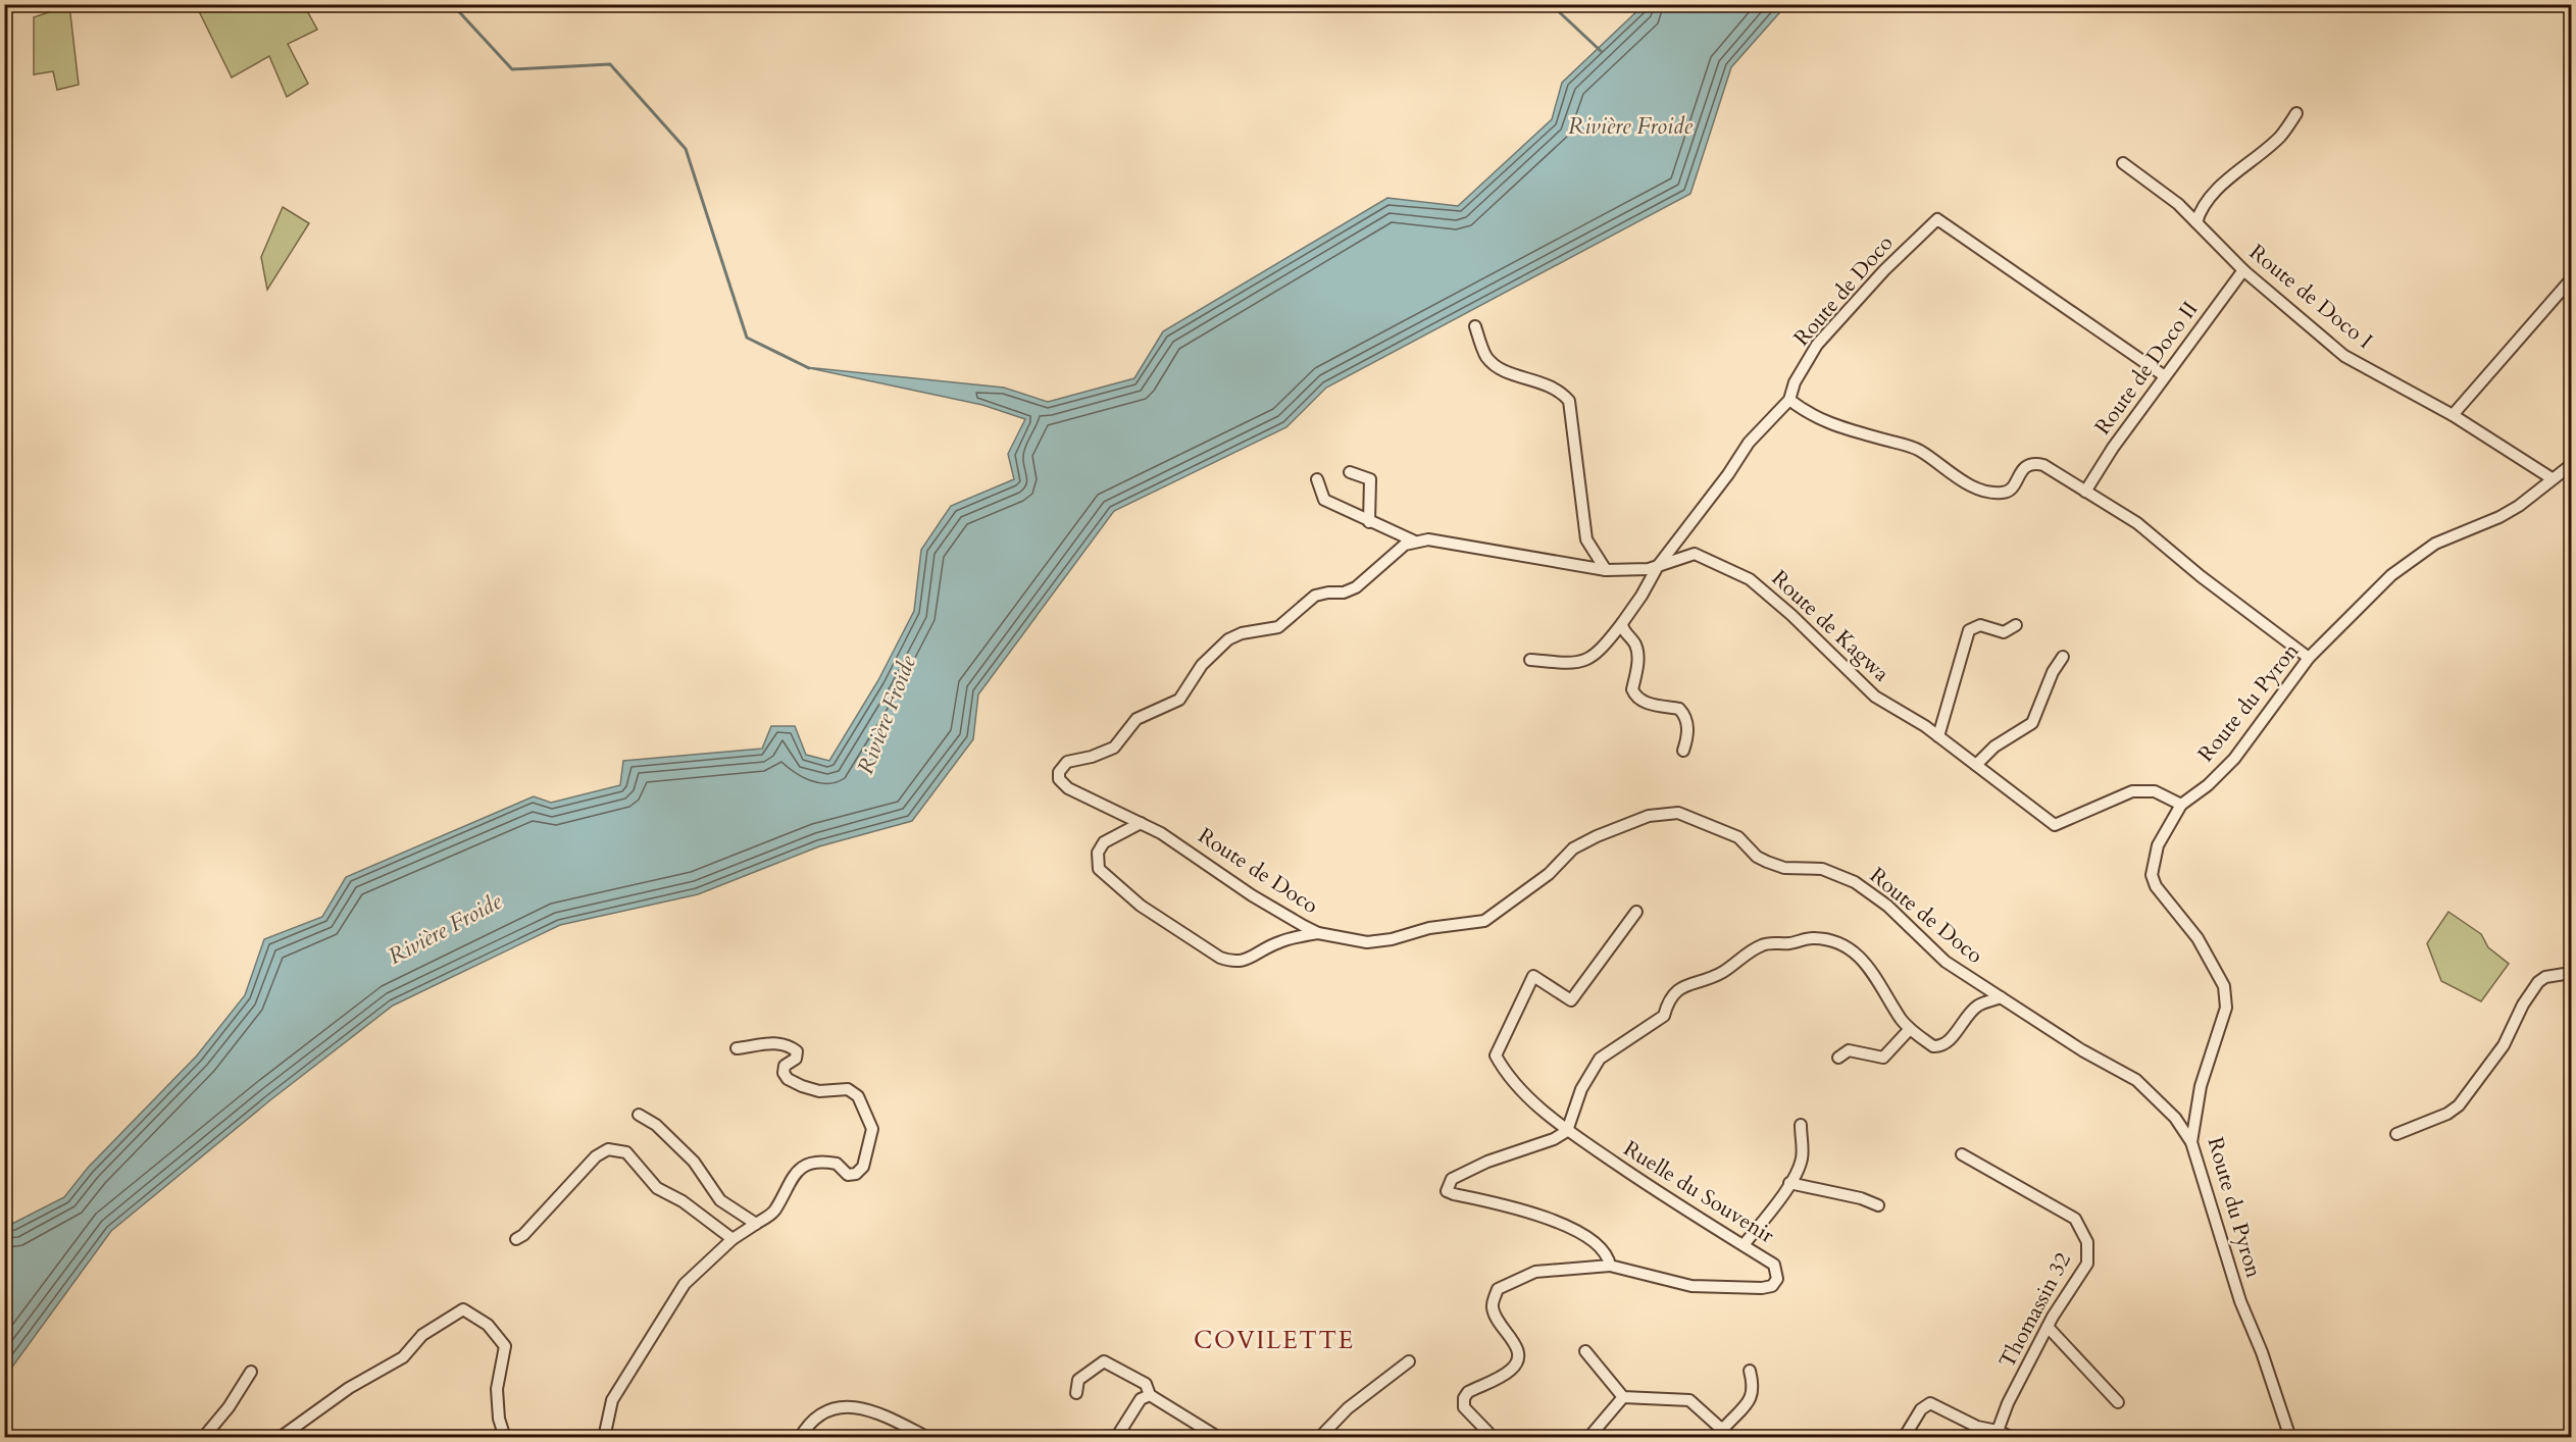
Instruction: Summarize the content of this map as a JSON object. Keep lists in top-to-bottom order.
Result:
{
  "streets": {
    "street": [
      "Route de Doco",
      "Route de Doco I",
      "Route de Doco II",
      "Route de Kagwa",
      "Route du Pyron",
      "Ruelle du Souvenir",
      "Thomassin 32"
    ]
  },
  "crossings": [
    ["Route de Doco", "Route de Doco II"],
    ["Route de Doco", "Route du Pyron"],
    ["Route de Doco I", "Route de Doco II"],
    ["Route de Doco I", "Route du Pyron"],
    ["Route de Kagwa", "Route du Pyron"]
  ],
  "districts": ["COVILETTE"],
  "water": ["Rivière Froide"]
}
